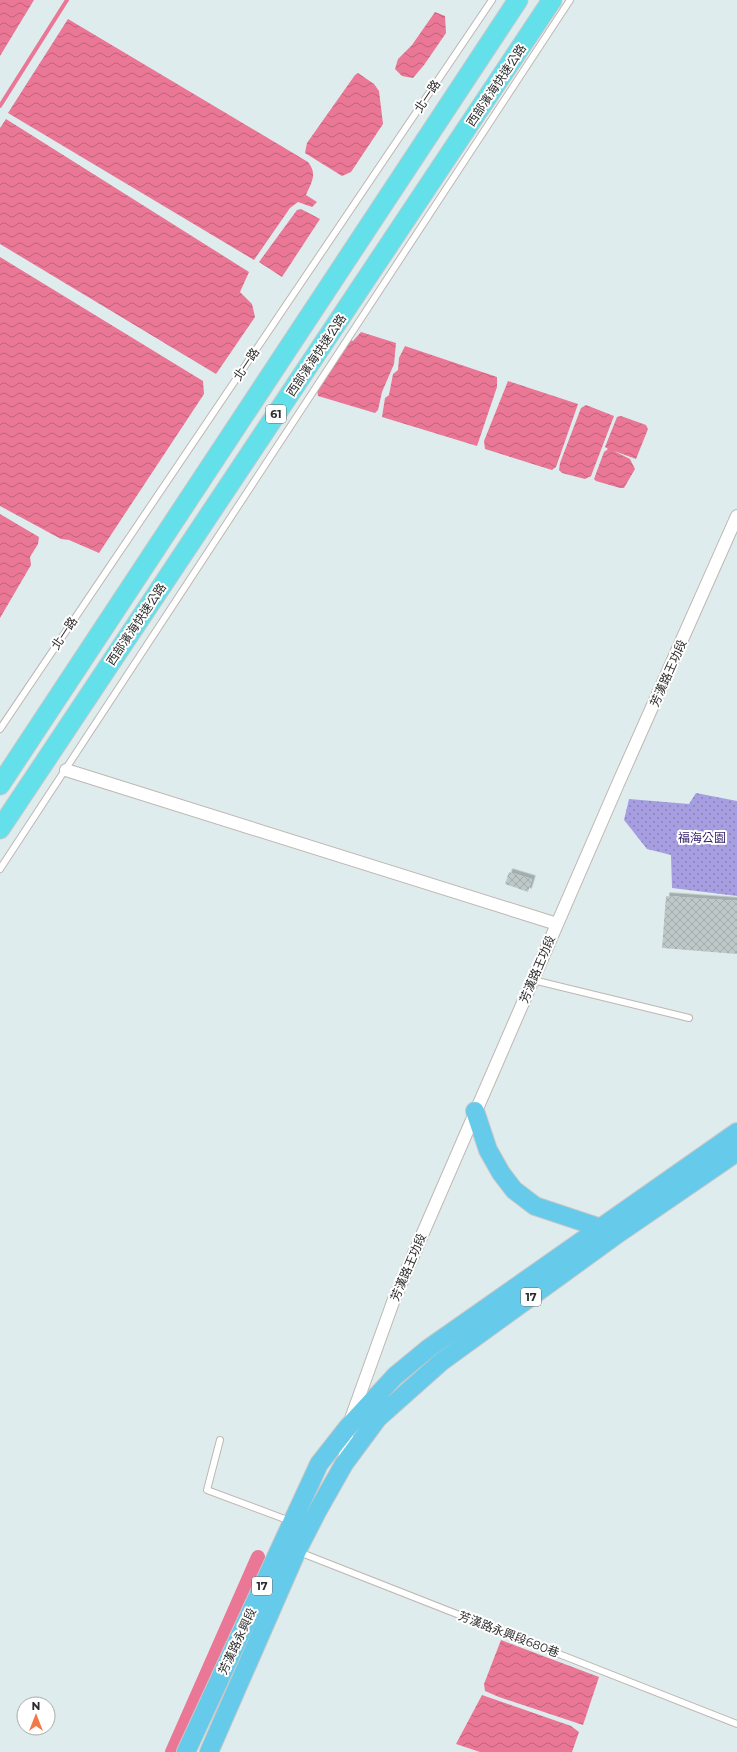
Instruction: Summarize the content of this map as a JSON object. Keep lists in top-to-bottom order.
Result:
{
  "streets": {
    "highway": ["西部濱海快速公路", "61"],
    "main road": ["17", "芳漢路永興段"],
    "street": ["芳漢路王功段"],
    "lane": ["北一路", "芳漢路永興段680巷"]
  },
  "crossings": [
    ["芳漢路王功段", "17"],
    ["芳漢路王功段", "芳漢路永興段"],
    ["17", "芳漢路永興段"],
    ["芳漢路永興段680巷", "芳漢路永興段"]
  ],
  "parks": ["福海公園"],
  "north": "top"
}
